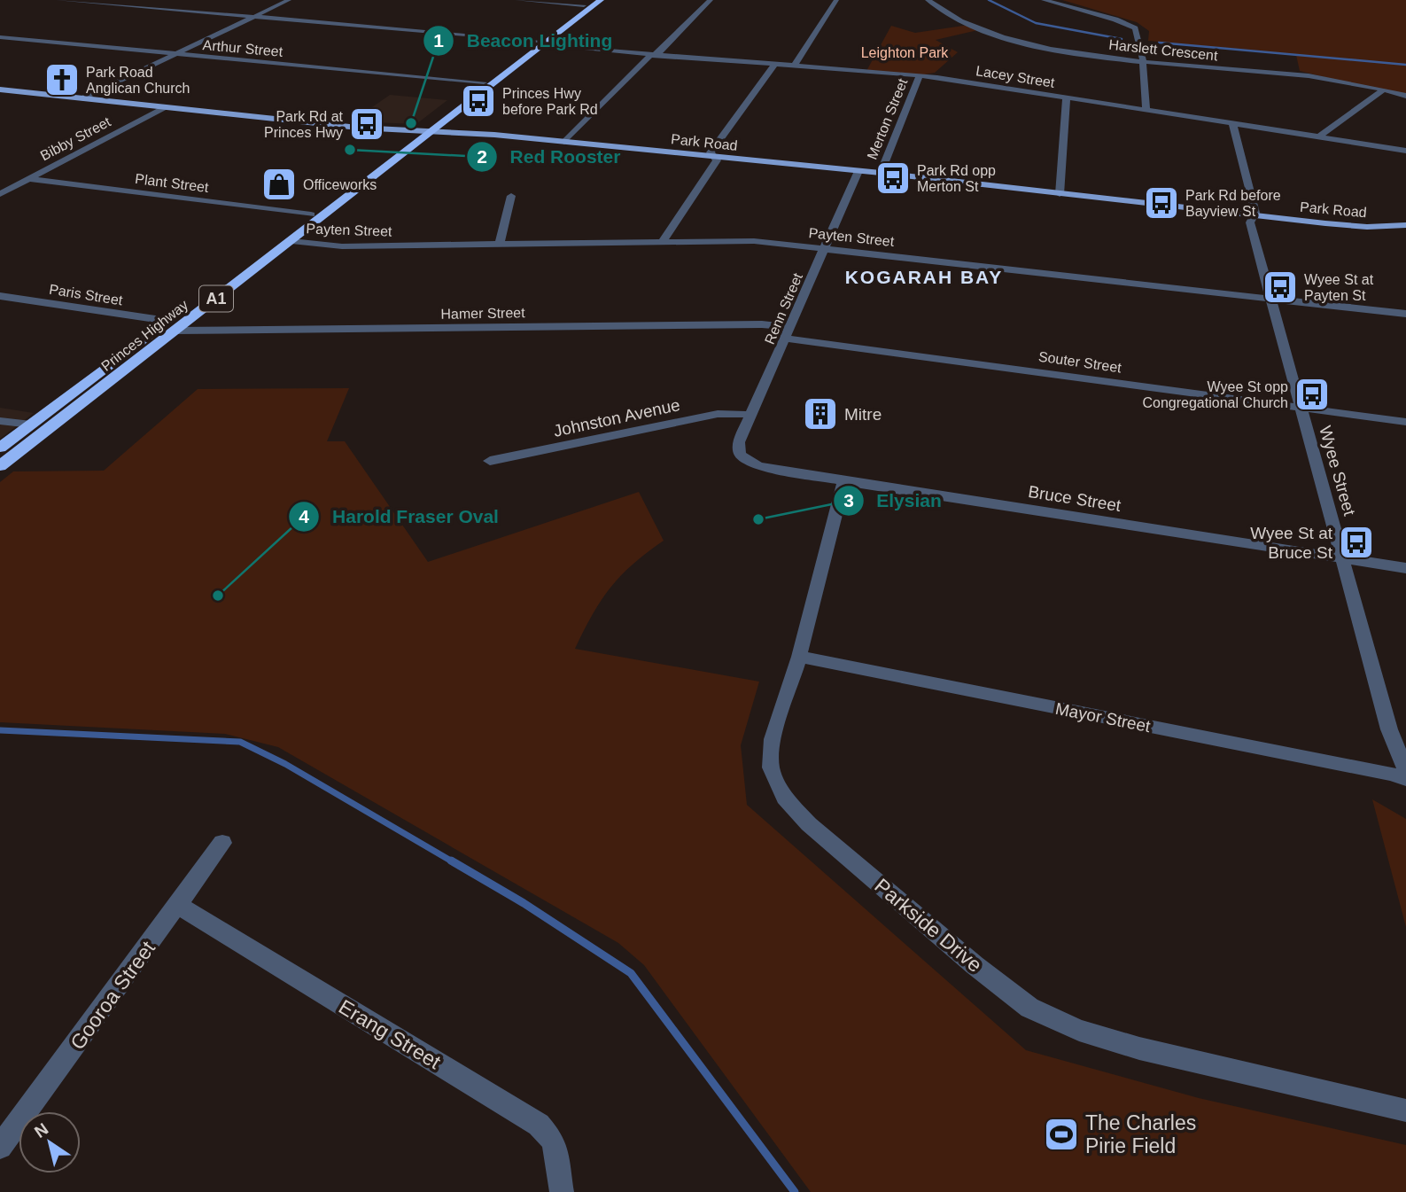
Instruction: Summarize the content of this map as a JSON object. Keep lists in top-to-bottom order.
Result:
{
  "streets": {
    "highway": ["A1", "Princes Highway"],
    "main road": ["Park Road"],
    "street": [
      "Arthur Street",
      "Harslett Crescent",
      "Lacey Street",
      "Merton Street",
      "Bibby Street",
      "Plant Street",
      "Payten Street",
      "Paris Street",
      "Renn Street",
      "Hamer Street",
      "Souter Street",
      "Johnston Avenue",
      "Wyee Street",
      "Bruce Street",
      "Mayor Street",
      "Parkside Drive",
      "Gooroa Street",
      "Erang Street"
    ]
  },
  "crossings": [
    ["Arthur Street", "Princes Highway"],
    ["Lacey Street", "Merton Street"],
    ["Lacey Street", "Princes Highway"],
    ["Lacey Street", "Wyee Street"],
    ["Merton Street", "Park Road"],
    ["Bibby Street", "Park Road"],
    ["Bibby Street", "Plant Street"],
    ["Park Road", "Renn Street"],
    ["Park Road", "Princes Highway"],
    ["Park Road", "Wyee Street"],
    ["Plant Street", "Princes Highway"],
    ["Payten Street", "Renn Street"],
    ["Payten Street", "Princes Highway"],
    ["Payten Street", "Wyee Street"],
    ["Paris Street", "Hamer Street"],
    ["Paris Street", "Princes Highway"],
    ["Renn Street", "Hamer Street"],
    ["Renn Street", "Souter Street"],
    ["Renn Street", "Johnston Avenue"],
    ["Renn Street", "Bruce Street"],
    ["Hamer Street", "Princes Highway"],
    ["Hamer Street", "Souter Street"],
    ["Souter Street", "Wyee Street"],
    ["Wyee Street", "Bruce Street"],
    ["Bruce Street", "Parkside Drive"],
    ["Mayor Street", "Parkside Drive"],
    ["Gooroa Street", "Erang Street"]
  ],
  "districts": ["KOGARAH BAY"],
  "parks": ["Leighton Park"],
  "places": {
    "church": ["Park Road Anglican Church"],
    "bus stop": [
      "Princes Hwy before Park Rd",
      "Park Rd at Princes Hwy",
      "Park Rd opp Merton St",
      "Park Rd before Bayview St",
      "Wyee St at Payten St",
      "Wyee St opp Congregational Church",
      "Wyee St at Bruce St"
    ],
    "other": [
      "Beacon Lighting",
      "Red Rooster",
      "Elysian",
      "Harold Fraser Oval"
    ],
    "shop": ["Officeworks"],
    "building": ["Mitre"],
    "sports": ["The Charles Pirie Field"]
  },
  "north": "top left"
}
